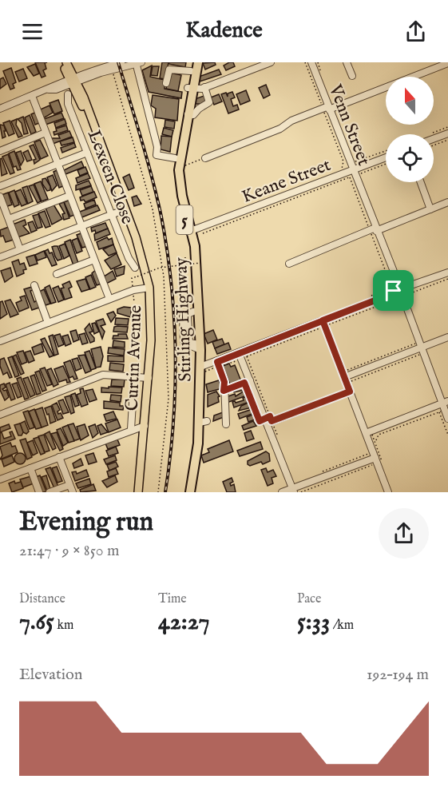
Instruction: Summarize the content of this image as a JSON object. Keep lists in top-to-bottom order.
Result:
{
  "streets": {
    "highway": ["5", "Stirling Highway"],
    "main road": ["Curtin Avenue"],
    "street": ["Venn Street", "Lexcen Close", "Keane Street"]
  },
  "crossings": [
    ["Venn Street", "Keane Street"],
    ["Keane Street", "Stirling Highway"]
  ],
  "north": "top",
  "page": {
    "header": "Kadence",
    "heading": ["Evening run", "21:47 · 9 × 850 m"],
    "stats": [
      ["Distance", "7.65 km"],
      ["Time", "42:27"],
      ["Pace", "5:33 /km"]
    ],
    "chart": ["Elevation", "192–194 m"]
  }
}
